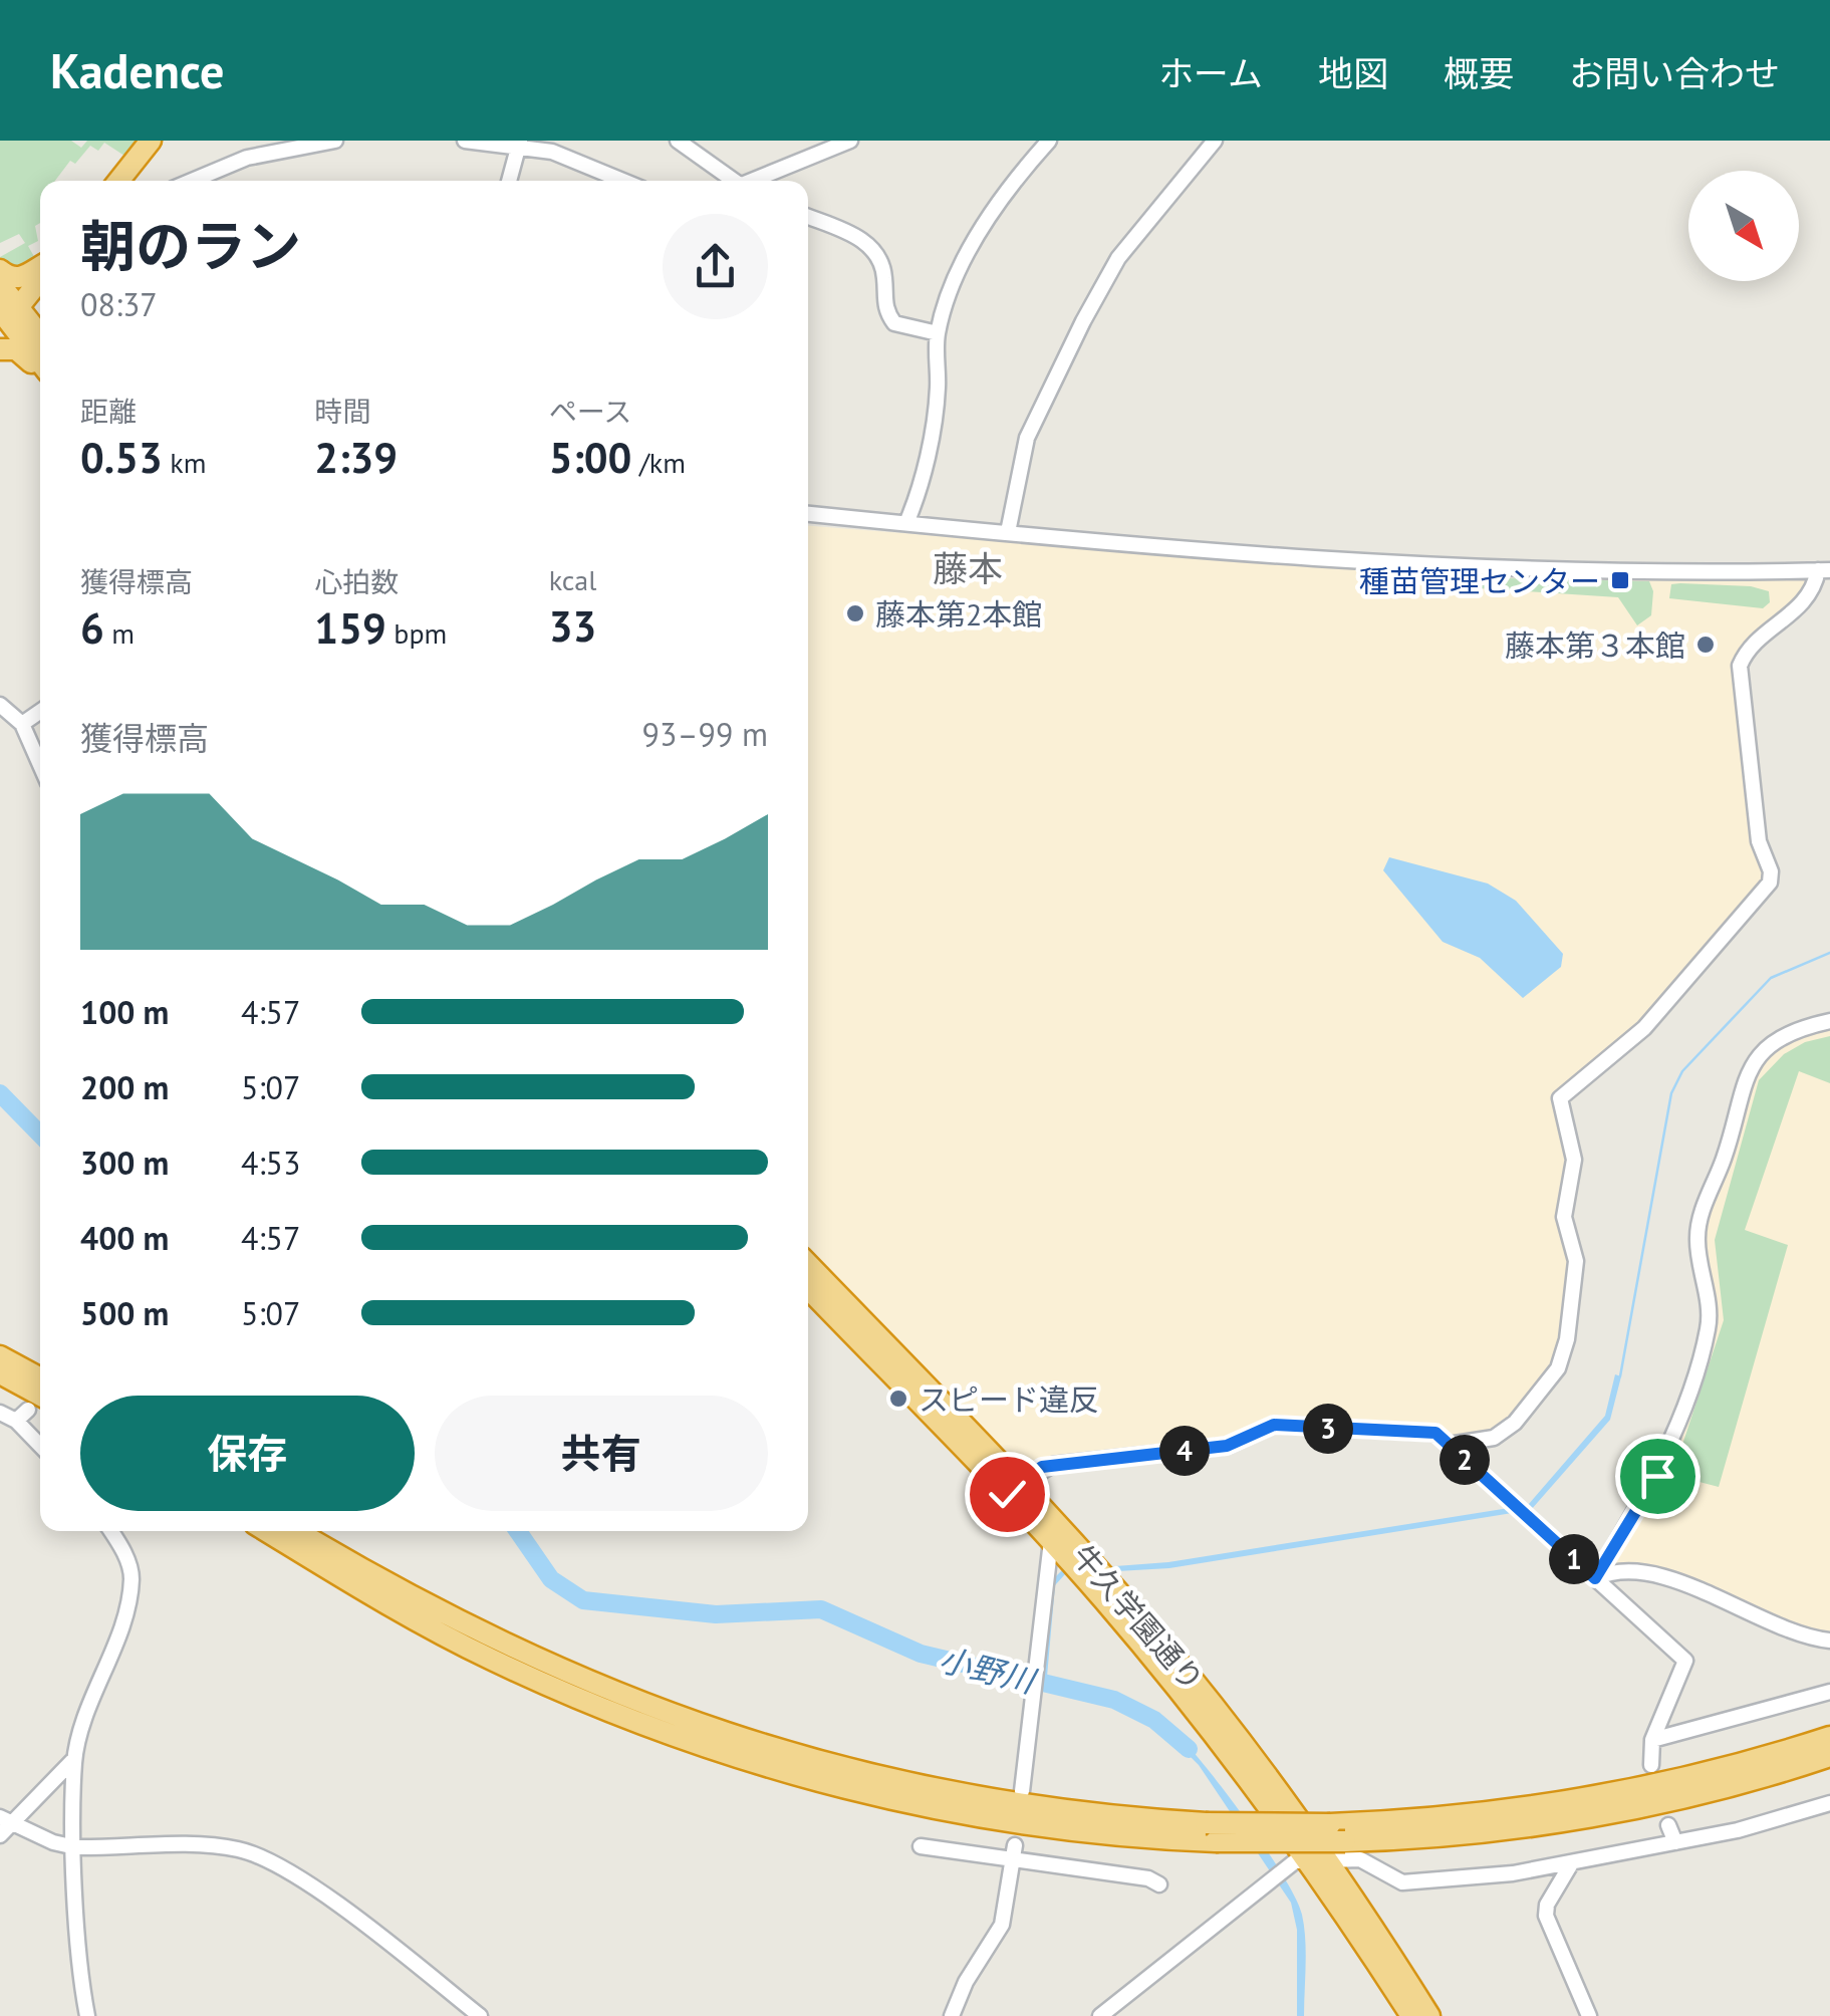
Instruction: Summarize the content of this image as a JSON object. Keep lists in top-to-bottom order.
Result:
{
  "streets": {
    "highway": ["牛久学園通り"]
  },
  "districts": ["藤本"],
  "water": ["小野川"],
  "places": {
    "transit": ["種苗管理センター"],
    "other": ["藤本第2本館", "藤本第３本館", "スピード違反"]
  },
  "north": "bottom right",
  "page": {
    "header": "Kadence",
    "nav": [
      "ホーム",
      "地図",
      "概要",
      "お問い合わせ"
    ],
    "heading": ["朝のラン", "08:37"],
    "stats": [
      ["距離", "0.53 km"],
      ["時間", "2:39"],
      ["ペース", "5:00 /km"],
      ["獲得標高", "6 m"],
      ["心拍数", "159 bpm"],
      ["kcal", "33"]
    ],
    "chart": ["獲得標高", "93–99 m"],
    "list": [
      {
        "name": "100 m",
        "note": "4:57"
      },
      {
        "name": "200 m",
        "note": "5:07"
      },
      {
        "name": "300 m",
        "note": "4:53"
      },
      {
        "name": "400 m",
        "note": "4:57"
      },
      {
        "name": "500 m",
        "note": "5:07"
      }
    ],
    "buttons": ["保存", "共有"],
    "pins": [
      "3",
      "4",
      "2",
      "1"
    ]
  }
}
